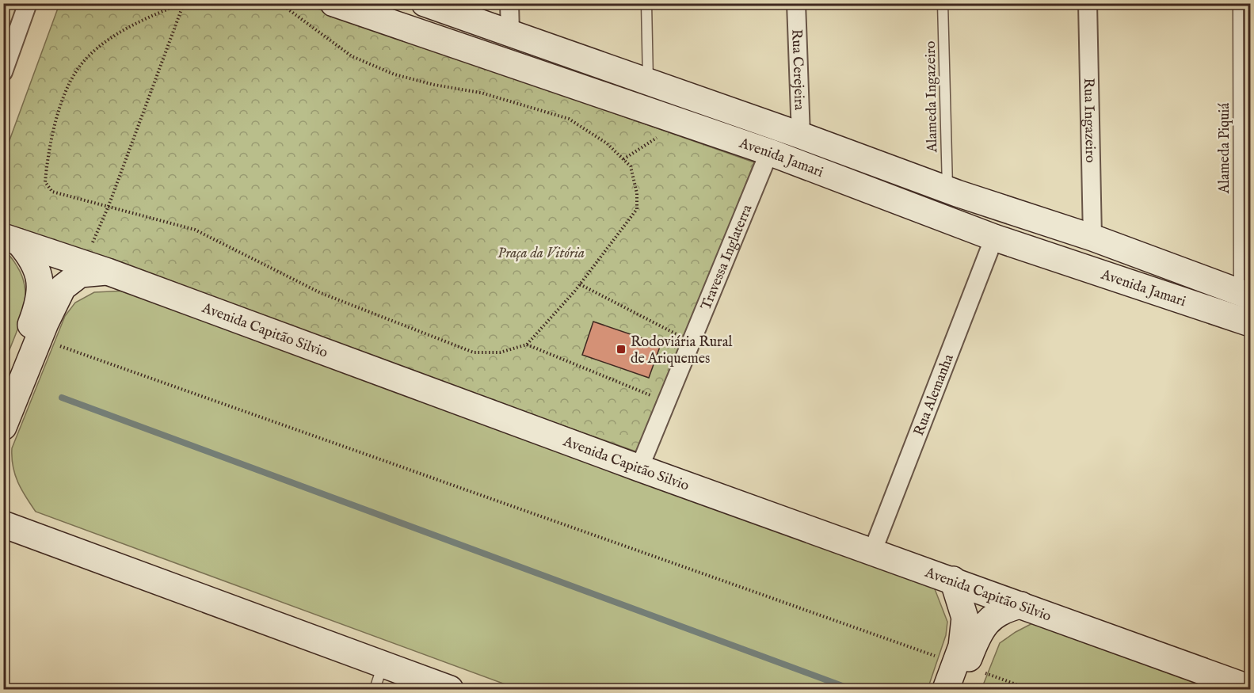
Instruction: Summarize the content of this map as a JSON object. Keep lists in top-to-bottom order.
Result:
{
  "streets": {
    "main road": ["Avenida Jamari", "Avenida Capitão Silvio"],
    "street": [
      "Rua Cerejeira",
      "Rua Ingazeiro",
      "Travessa Inglaterra",
      "Rua Alemanha"
    ],
    "lane": ["Alameda Ingazeiro", "Alameda Piquiá"]
  },
  "crossings": [
    ["Rua Cerejeira", "Avenida Jamari"],
    ["Alameda Ingazeiro", "Avenida Jamari"],
    ["Rua Ingazeiro", "Avenida Jamari"],
    ["Alameda Piquiá", "Avenida Jamari"],
    ["Avenida Jamari", "Travessa Inglaterra"],
    ["Avenida Jamari", "Rua Alemanha"],
    ["Travessa Inglaterra", "Avenida Capitão Silvio"],
    ["Avenida Capitão Silvio", "Rua Alemanha"]
  ],
  "parks": ["Praça da Vitória"],
  "places": {
    "transit": ["Rodoviária Rural de Ariquemes"]
  }
}
